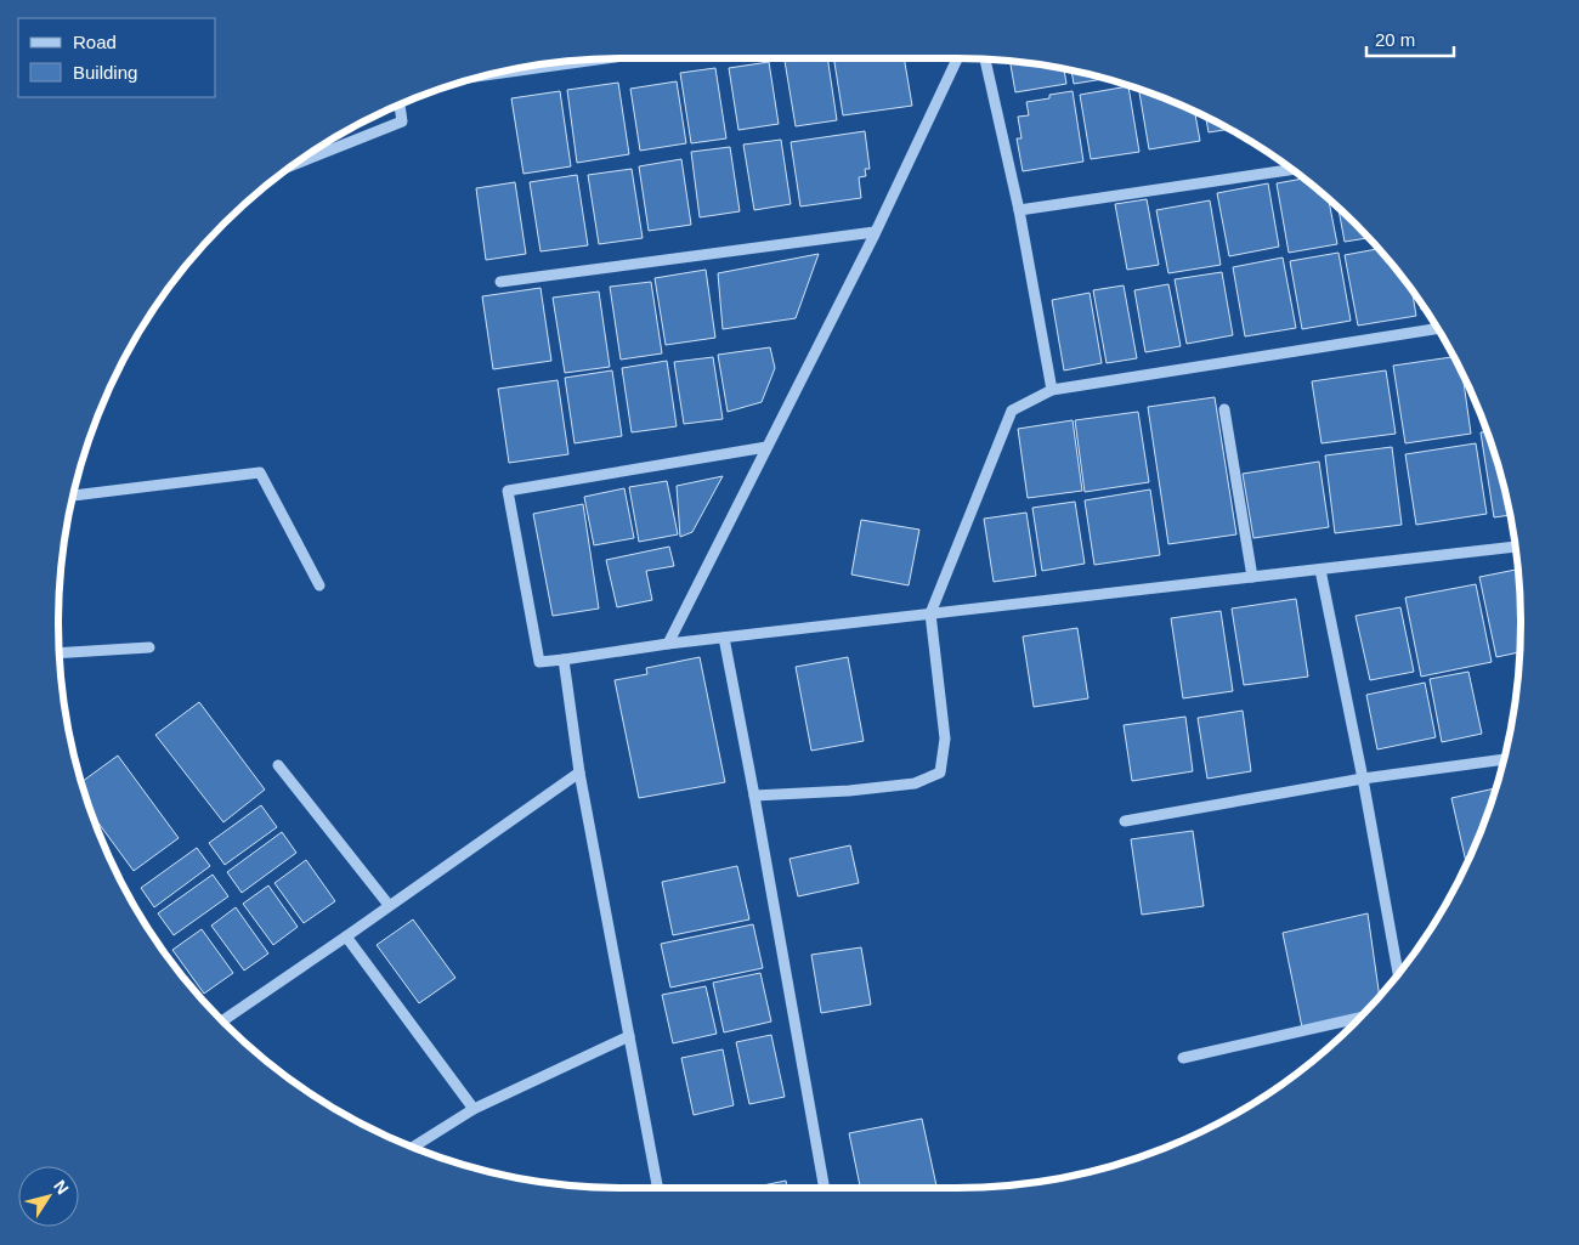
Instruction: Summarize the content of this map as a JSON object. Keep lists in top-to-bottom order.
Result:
{
  "legend": ["Road", "Building"],
  "scale_bar": "20 m",
  "north": "top right"
}
